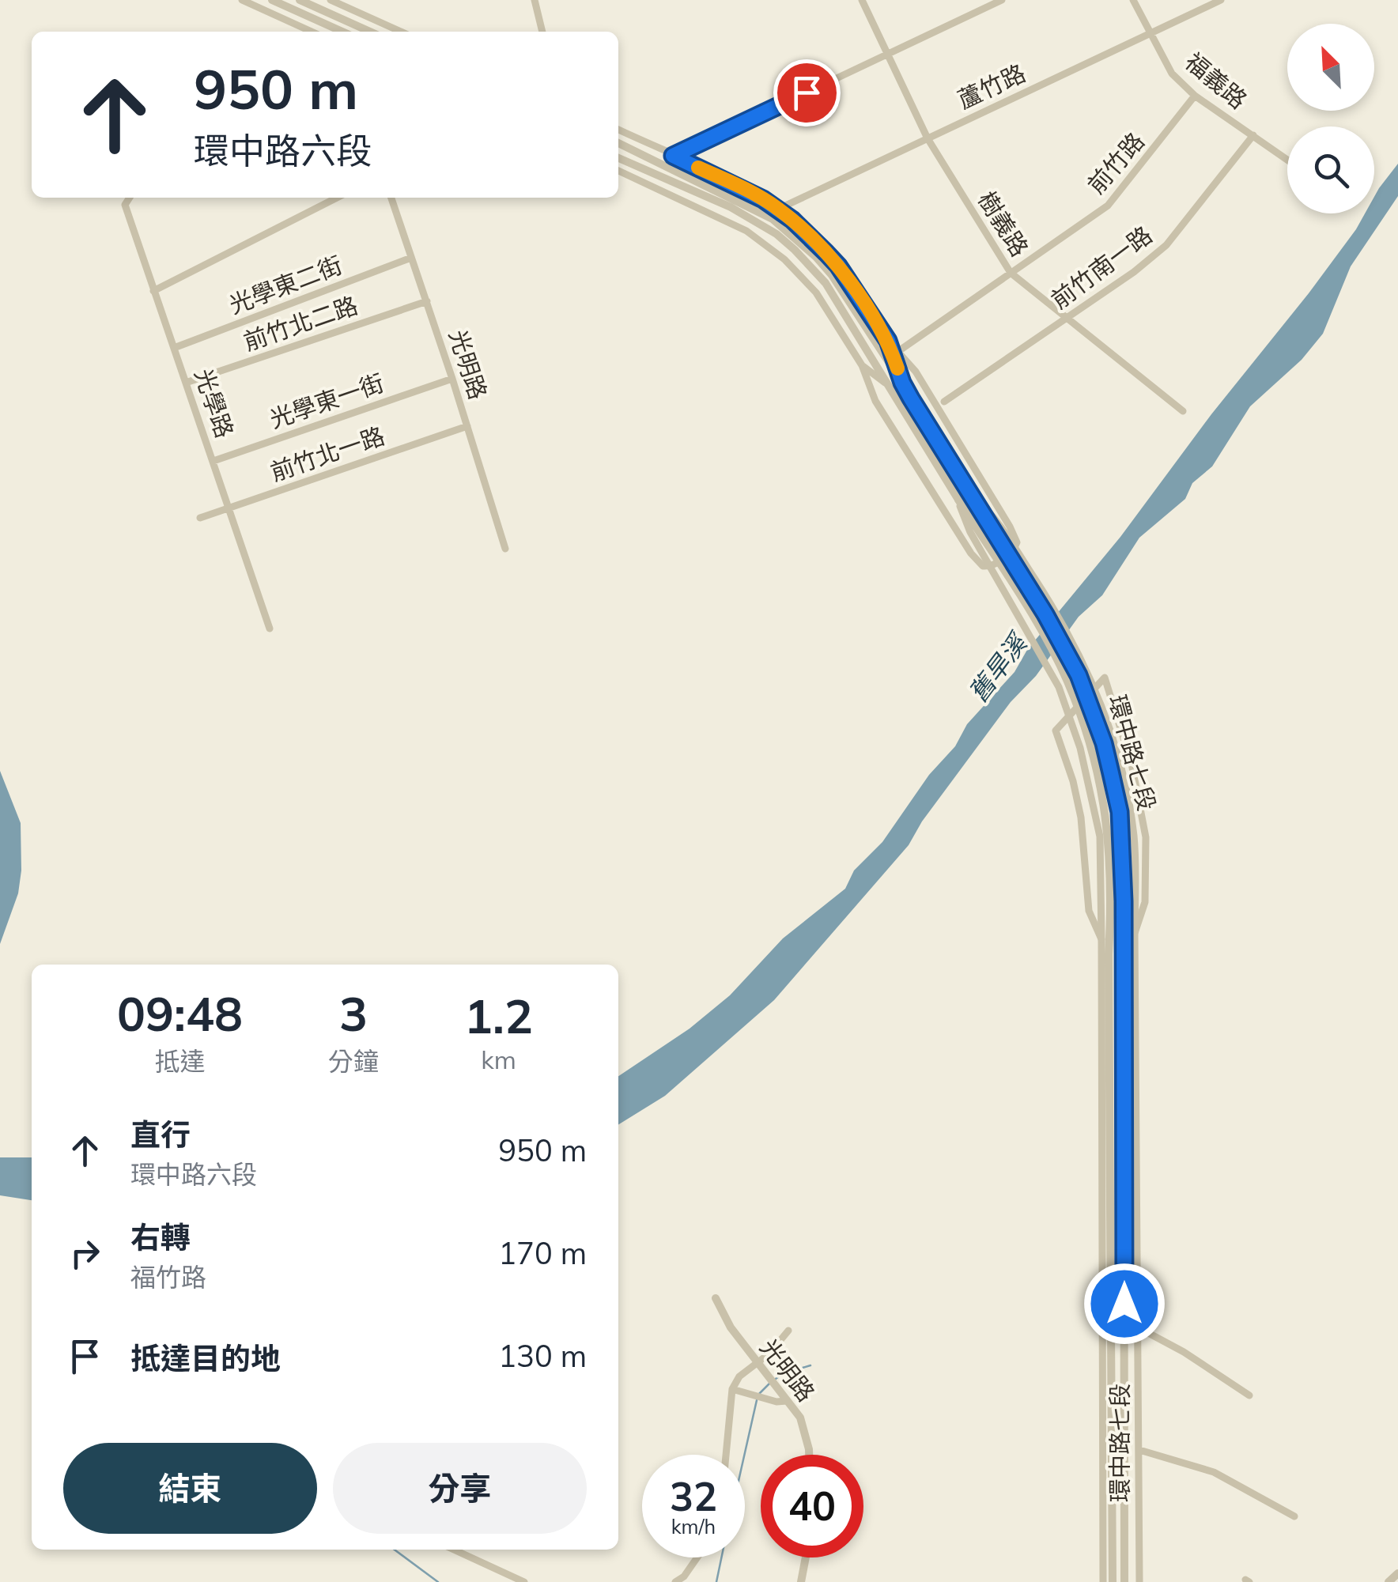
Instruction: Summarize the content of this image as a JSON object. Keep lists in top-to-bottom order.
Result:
{
  "streets": {
    "street": [
      "福義路",
      "蘆竹路",
      "前竹路",
      "樹義路",
      "前竹南一路",
      "光學東二街",
      "前竹北二路",
      "光明路",
      "光學東一街",
      "光學路",
      "前竹北一路",
      "環中路七段"
    ]
  },
  "crossings": [
    ["福義路", "蘆竹路"],
    ["福義路", "前竹路"],
    ["福義路", "前竹南一路"],
    ["蘆竹路", "樹義路"],
    ["蘆竹路", "環中路七段"],
    ["前竹路", "樹義路"],
    ["樹義路", "前竹南一路"],
    ["光學東二街", "光明路"],
    ["光學東二街", "光學路"],
    ["前竹北二路", "光明路"],
    ["前竹北二路", "光學路"],
    ["光明路", "光學東一街"],
    ["光明路", "前竹北一路"],
    ["光學東一街", "光學路"],
    ["光學路", "前竹北一路"]
  ],
  "water": ["舊旱溪"],
  "north": "top left",
  "page": {
    "turn": ["950 m", "環中路六段"],
    "eta": [
      "09:48",
      "抵達",
      "3",
      "分鐘",
      "1.2",
      "km"
    ],
    "list": [
      {
        "name": "直行",
        "note": "環中路六段",
        "value": "950 m"
      },
      {
        "name": "右轉",
        "note": "福竹路",
        "value": "170 m"
      },
      {
        "name": "抵達目的地",
        "value": "130 m"
      }
    ],
    "buttons": ["結束", "分享"],
    "speed": "32 km/h",
    "limit": "40"
  }
}
